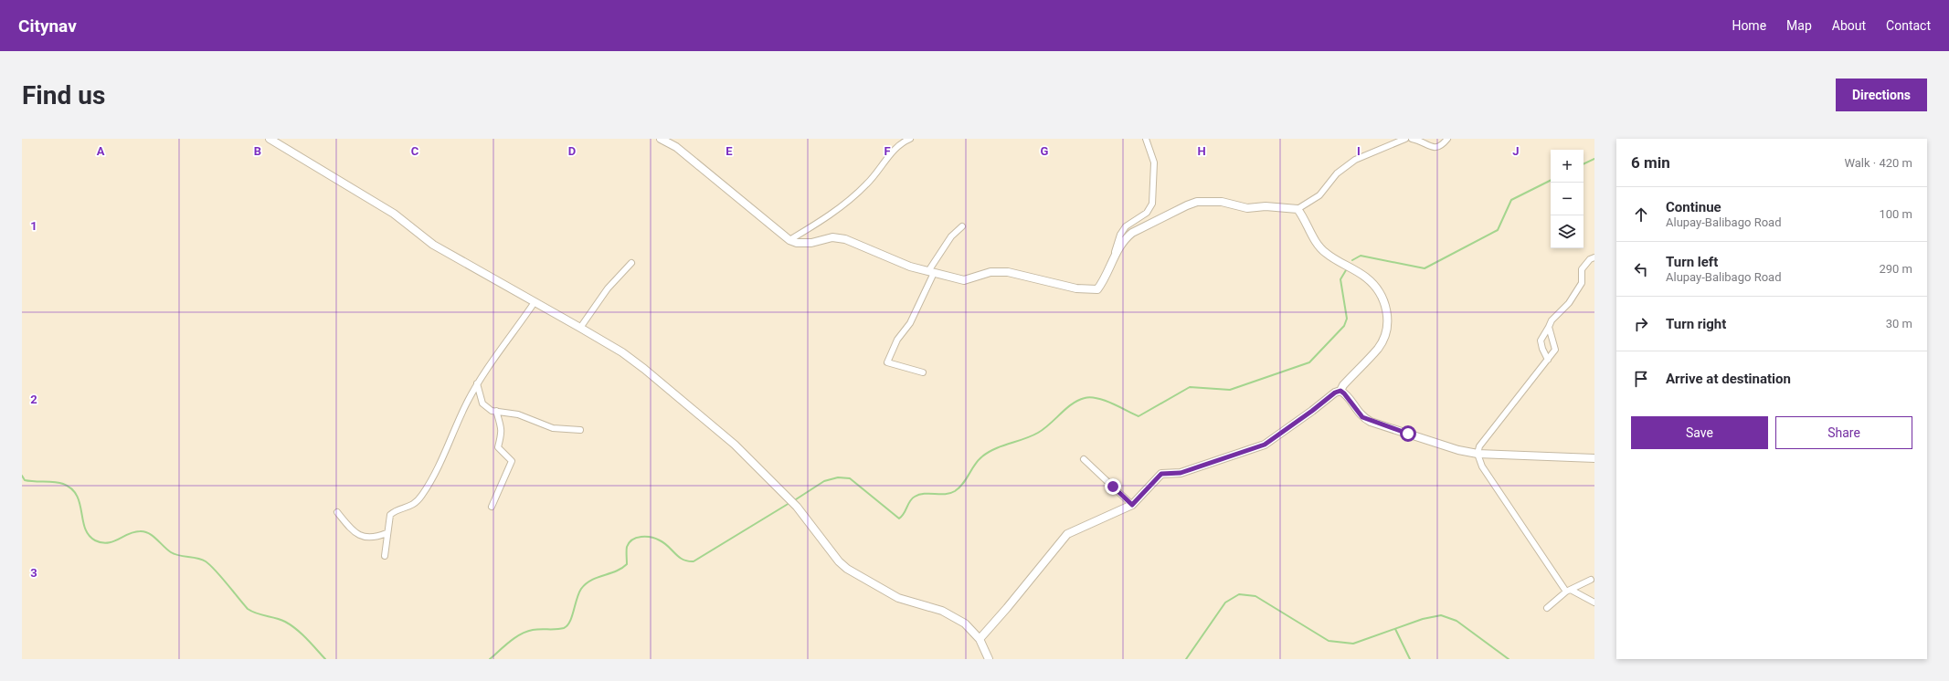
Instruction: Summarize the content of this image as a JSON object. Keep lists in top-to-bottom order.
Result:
{
  "page": {
    "header": "Citynav",
    "nav": [
      "Home",
      "Map",
      "About",
      "Contact"
    ],
    "buttons": [
      "Directions",
      ["Save", "Share"]
    ],
    "title": "Find us",
    "heading": ["6 min", "Walk · 420 m"],
    "map_buttons": ["+", "−"],
    "list": [
      ["Continue", "Alupay-Balibago Road", "100 m"],
      ["Turn left", "Alupay-Balibago Road", "290 m"],
      ["Turn right", "30 m"],
      "Arrive at destination"
    ]
  },
  "grid": {
    "columns": [
      "A",
      "B",
      "C",
      "D",
      "E",
      "F",
      "G",
      "H",
      "I",
      "J"
    ],
    "rows": ["1", "2", "3"]
  }
}
